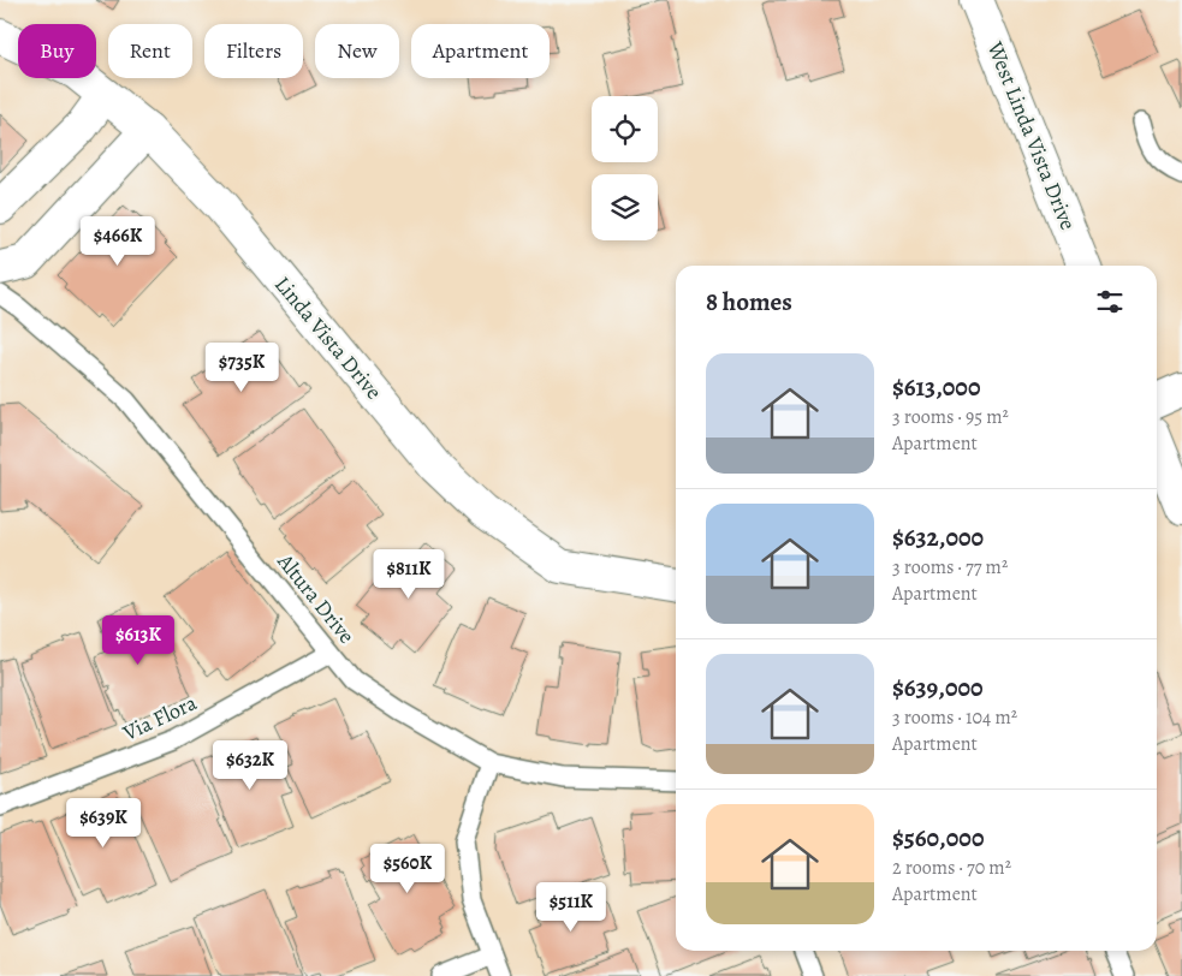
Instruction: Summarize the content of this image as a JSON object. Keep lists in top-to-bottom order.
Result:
{
  "streets": {
    "street": ["West Linda Vista Drive", "Linda Vista Drive"],
    "lane": ["Altura Drive", "Via Flora"]
  },
  "crossings": [
    ["Altura Drive", "Via Flora"]
  ],
  "page": {
    "chip": [
      "Buy",
      "Rent",
      "Filters",
      "New",
      "Apartment"
    ],
    "price": [
      "$466K",
      "$735K",
      "$811K",
      "$613K",
      "$632K",
      "$639K",
      "$560K",
      "$511K"
    ],
    "heading": "8 homes",
    "list": [
      {
        "name": "$613,000",
        "note": "3 rooms · 95 m² · Apartment"
      },
      {
        "name": "$632,000",
        "note": "3 rooms · 77 m² · Apartment"
      },
      {
        "name": "$639,000",
        "note": "3 rooms · 104 m² · Apartment"
      },
      {
        "name": "$560,000",
        "note": "2 rooms · 70 m² · Apartment"
      }
    ]
  }
}
